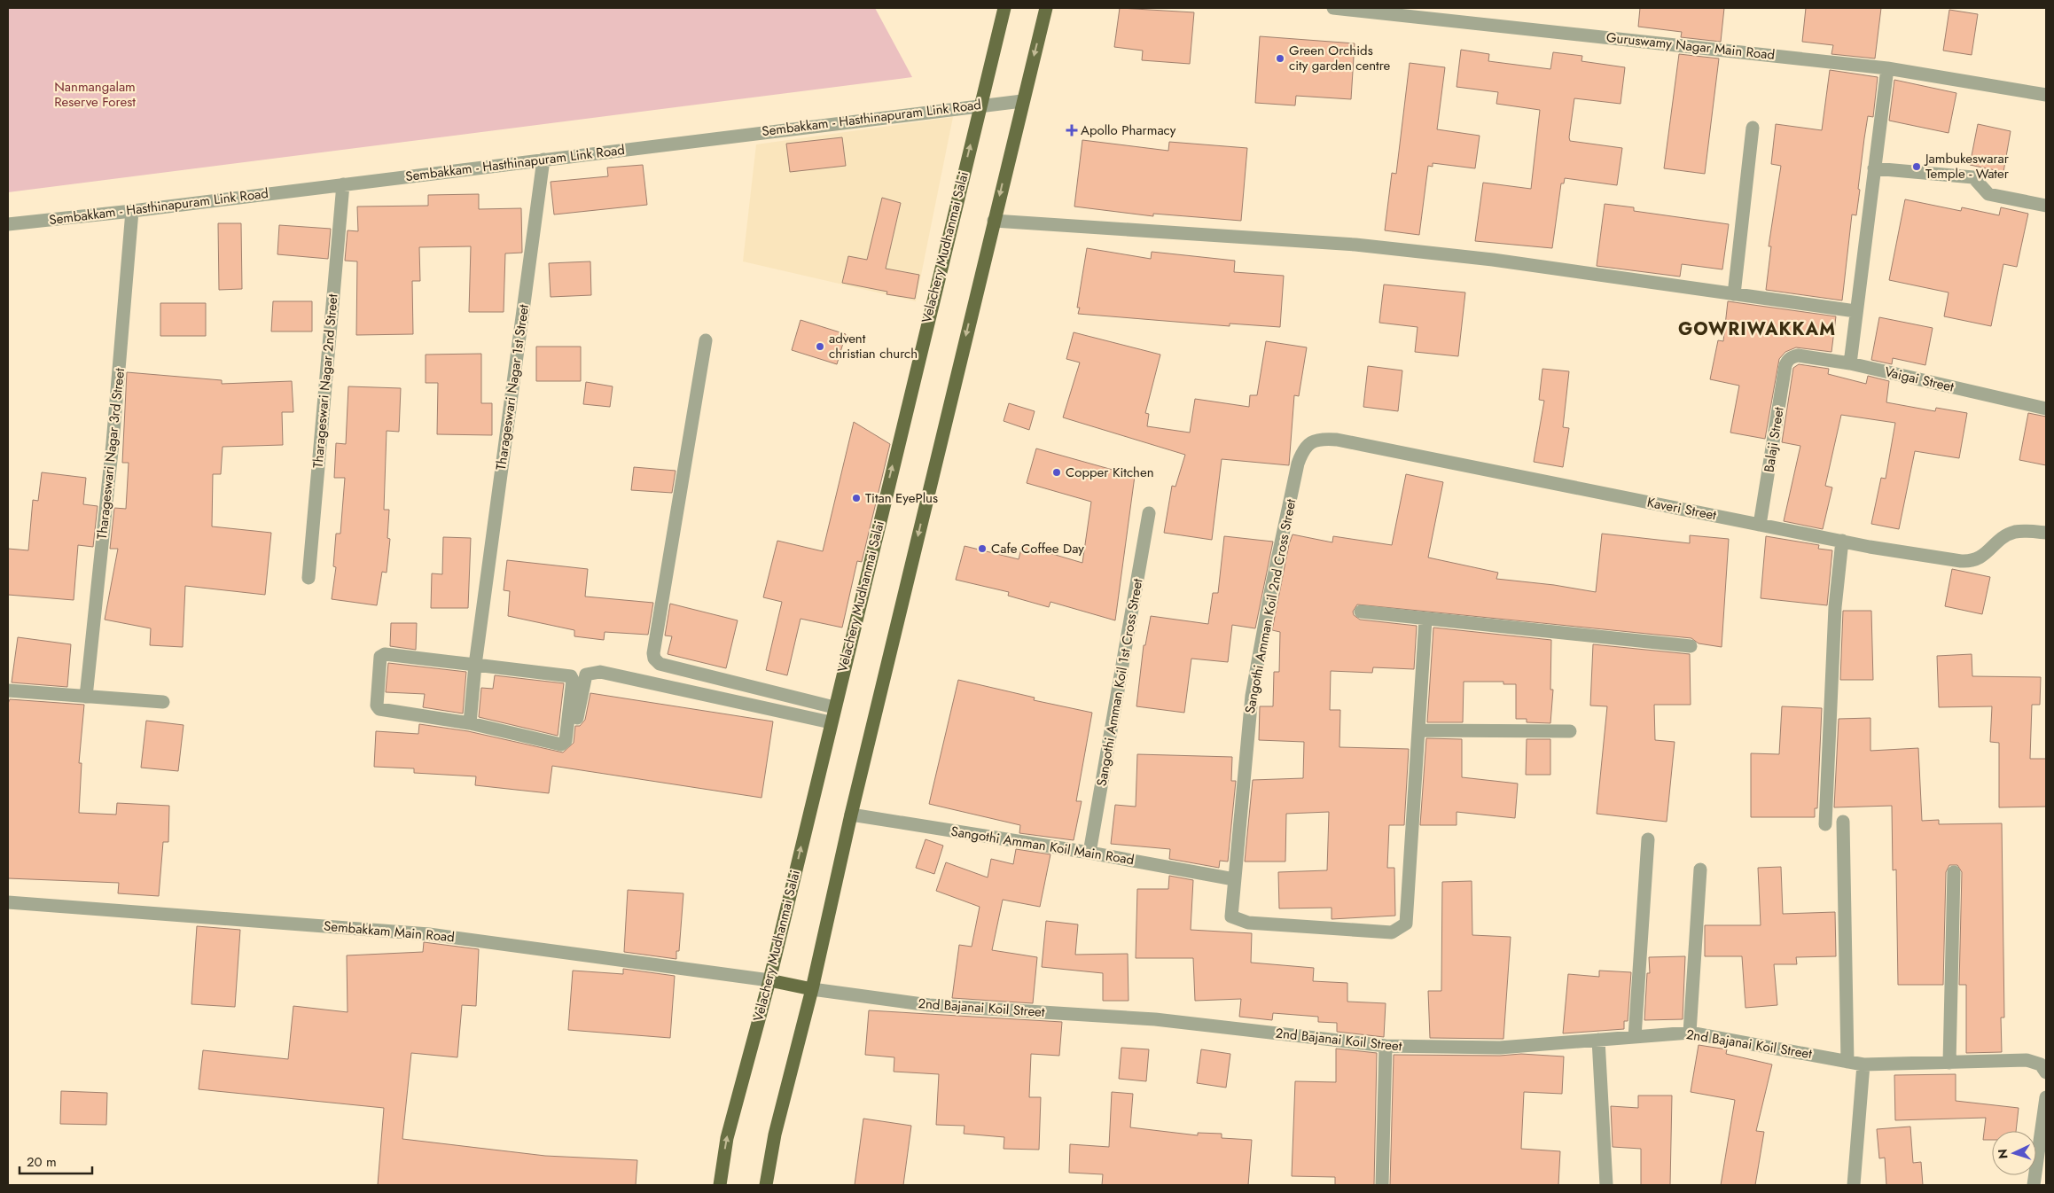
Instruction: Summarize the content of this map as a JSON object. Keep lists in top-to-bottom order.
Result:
{
  "streets": {
    "main road": ["Velachery Mudhanmai Salai"],
    "street": [
      "Guruswamy Nagar Main Road",
      "Sembakkam - Hasthinapuram Link Road",
      "Vaigai Street",
      "Tharageswari Nagar 2nd Street",
      "Tharageswari Nagar 1st Street",
      "Balaji Street",
      "Tharageswari Nagar 3rd Street",
      "Kaveri Street",
      "Sangothi Amman Koil 2nd Cross Street",
      "Sangothi Amman Koil 1st Cross Street",
      "Sangothi Amman Koil Main Road",
      "Sembakkam Main Road",
      "2nd Bajanai Koil Street"
    ]
  },
  "crossings": [
    ["Sembakkam - Hasthinapuram Link Road", "Velachery Mudhanmai Salai"],
    ["Sembakkam - Hasthinapuram Link Road", "Tharageswari Nagar 2nd Street"],
    ["Sembakkam - Hasthinapuram Link Road", "Tharageswari Nagar 1st Street"],
    ["Sembakkam - Hasthinapuram Link Road", "Tharageswari Nagar 3rd Street"],
    ["Velachery Mudhanmai Salai", "Sembakkam Main Road"],
    ["Vaigai Street", "Balaji Street"],
    ["Balaji Street", "Kaveri Street"],
    ["Kaveri Street", "Sangothi Amman Koil 2nd Cross Street"],
    ["Sangothi Amman Koil 2nd Cross Street", "Sangothi Amman Koil Main Road"],
    ["Sangothi Amman Koil 1st Cross Street", "Sangothi Amman Koil Main Road"]
  ],
  "districts": ["GOWRIWAKKAM"],
  "parks": ["Nanmangalam Reserve Forest"],
  "places": {
    "other": [
      "Green Orchids city garden centre",
      "Jambukeswarar Temple - Water",
      "advent christian church",
      "Copper Kitchen",
      "Titan EyePlus",
      "Cafe Coffee Day"
    ],
    "health": ["Apollo Pharmacy"]
  },
  "scale_bar": "20 m",
  "north": "left"
}
